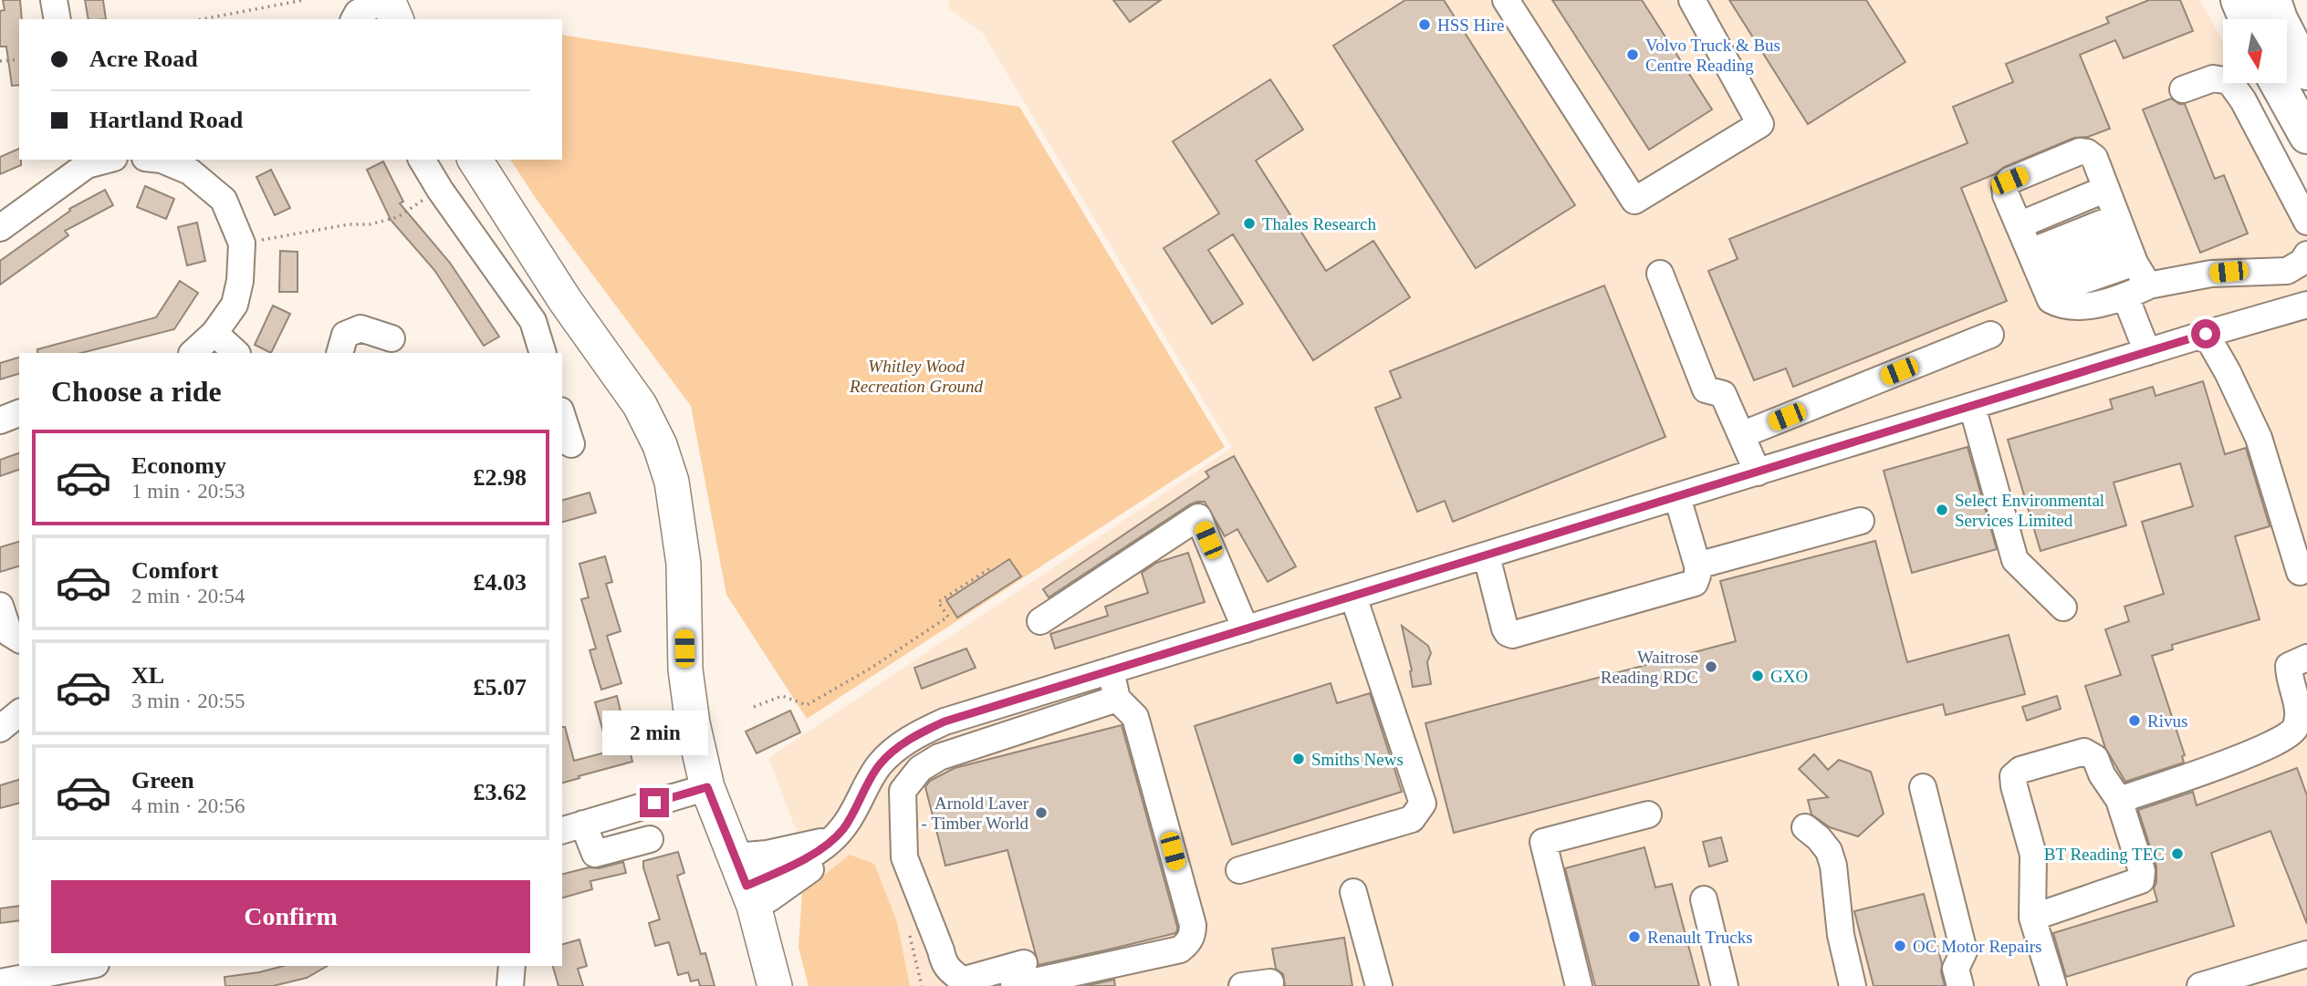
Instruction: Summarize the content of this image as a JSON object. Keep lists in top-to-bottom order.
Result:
{
  "parks": ["Whitley Wood Recreation Ground"],
  "places": [
    "HSS Hire",
    "Volvo Truck & Bus Centre Reading",
    "Thales Research",
    "Select Environmental Services Limited",
    "Waitrose Reading RDC",
    "GXO",
    "Rivus",
    "Smiths News",
    "Arnold Laver - Timber World",
    "BT Reading TEC",
    "Renault Trucks",
    "OC Motor Repairs"
  ],
  "north": "bottom",
  "page": {
    "banner": ["Acre Road", "Hartland Road"],
    "heading": "Choose a ride",
    "list": [
      {
        "name": "Economy",
        "note": "1 min · 20:53",
        "value": "£2.98"
      },
      {
        "name": "Comfort",
        "note": "2 min · 20:54",
        "value": "£4.03"
      },
      {
        "name": "XL",
        "note": "3 min · 20:55",
        "value": "£5.07"
      },
      {
        "name": "Green",
        "note": "4 min · 20:56",
        "value": "£3.62"
      }
    ],
    "bubble": "2 min",
    "buttons": "Confirm"
  }
}
